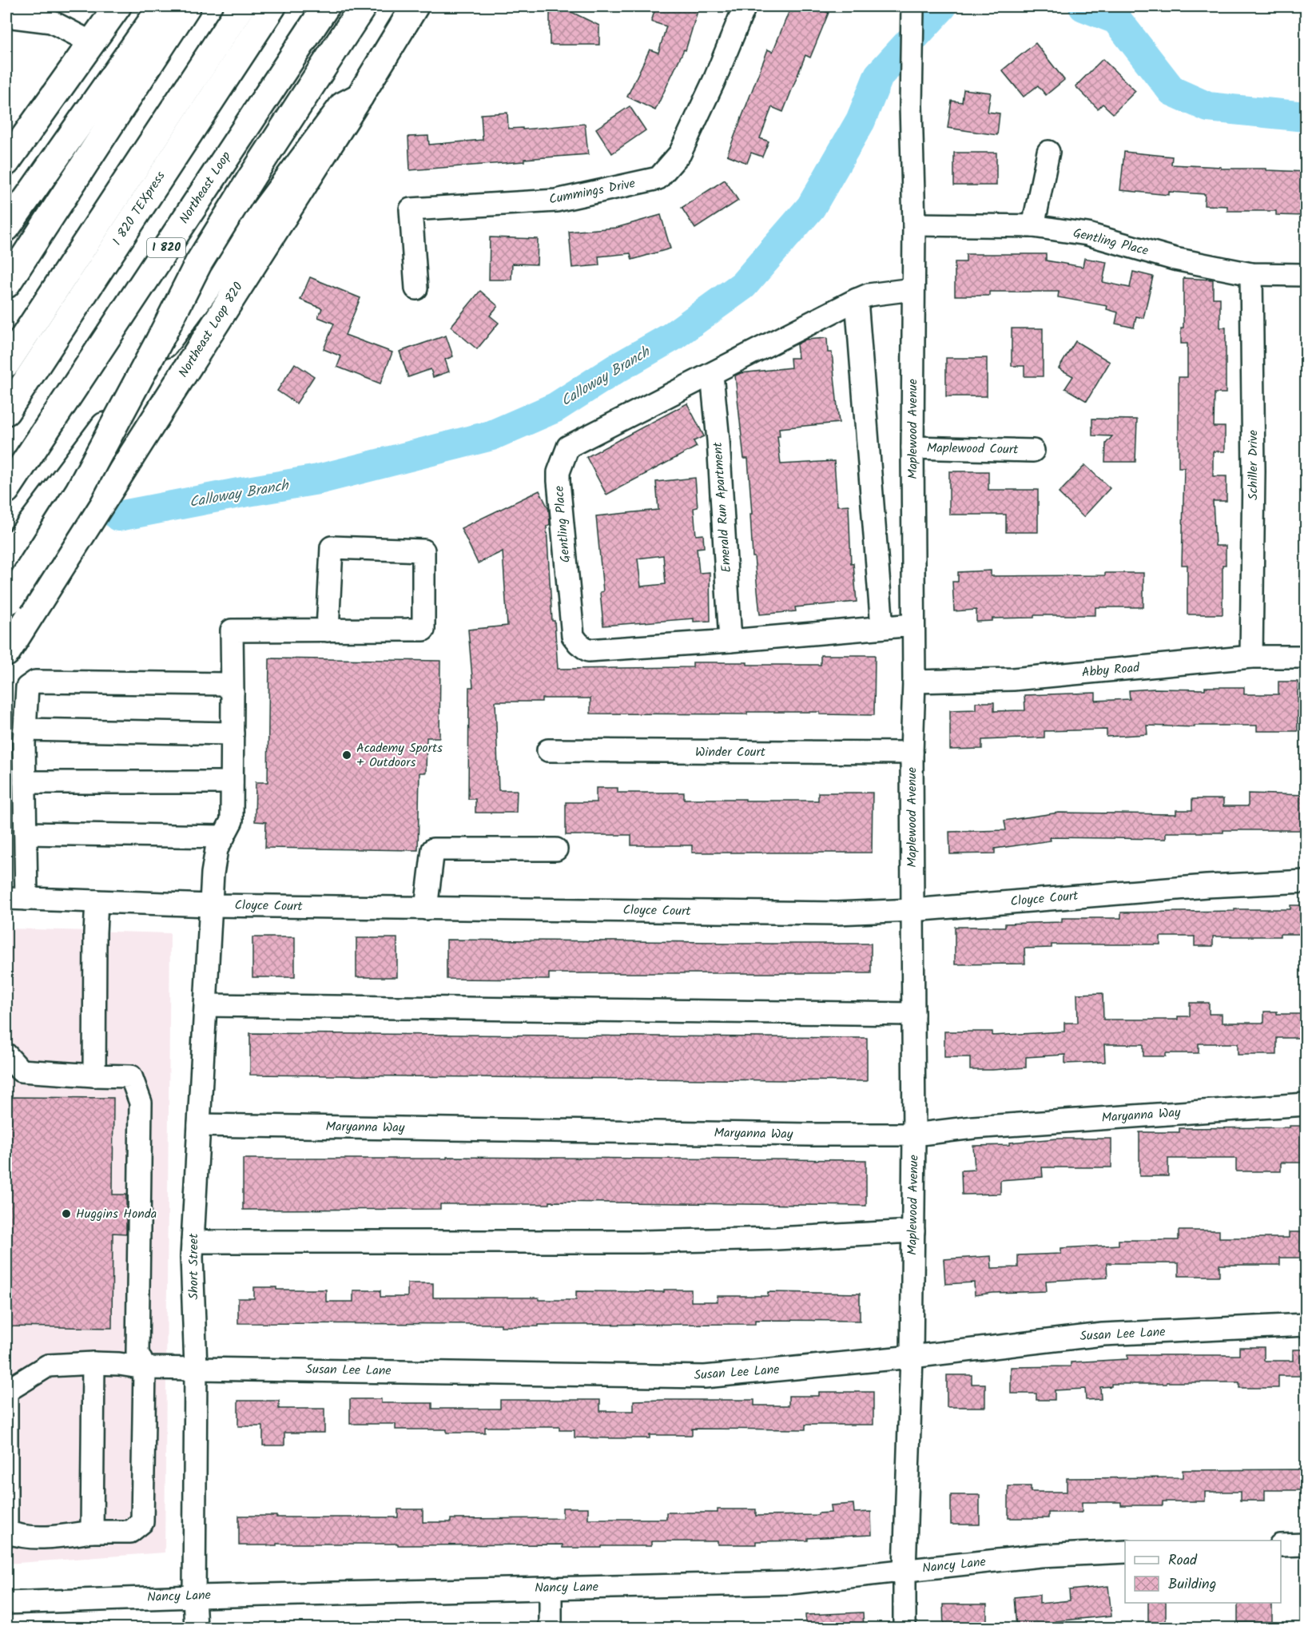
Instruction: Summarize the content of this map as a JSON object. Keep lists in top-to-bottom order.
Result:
{
  "streets": {
    "main road": [
      "Northeast Loop",
      "I 820 TEXpress",
      "I 820",
      "Northeast Loop 820"
    ],
    "street": [
      "Cummings Drive",
      "Gentling Place",
      "Maplewood Avenue",
      "Maplewood Court",
      "Schiller Drive",
      "Emerald Run Apartment",
      "Abby Road",
      "Winder Court",
      "Cloyce Court",
      "Maryanna Way",
      "Short Street",
      "Susan Lee Lane",
      "Nancy Lane"
    ]
  },
  "crossings": [
    ["Gentling Place", "Maplewood Avenue"],
    ["Gentling Place", "Schiller Drive"],
    ["Gentling Place", "Emerald Run Apartment"],
    ["Maplewood Avenue", "Maplewood Court"],
    ["Maplewood Avenue", "Abby Road"],
    ["Maplewood Avenue", "Winder Court"],
    ["Maplewood Avenue", "Cloyce Court"],
    ["Maplewood Avenue", "Maryanna Way"],
    ["Maplewood Avenue", "Susan Lee Lane"],
    ["Maplewood Avenue", "Nancy Lane"],
    ["Schiller Drive", "Abby Road"],
    ["Cloyce Court", "Short Street"],
    ["Maryanna Way", "Short Street"],
    ["Short Street", "Susan Lee Lane"],
    ["Short Street", "Nancy Lane"]
  ],
  "water": ["Calloway Branch"],
  "places": ["Academy Sports + Outdoors", "Huggins Honda"],
  "legend": ["Road", "Building"]
}
